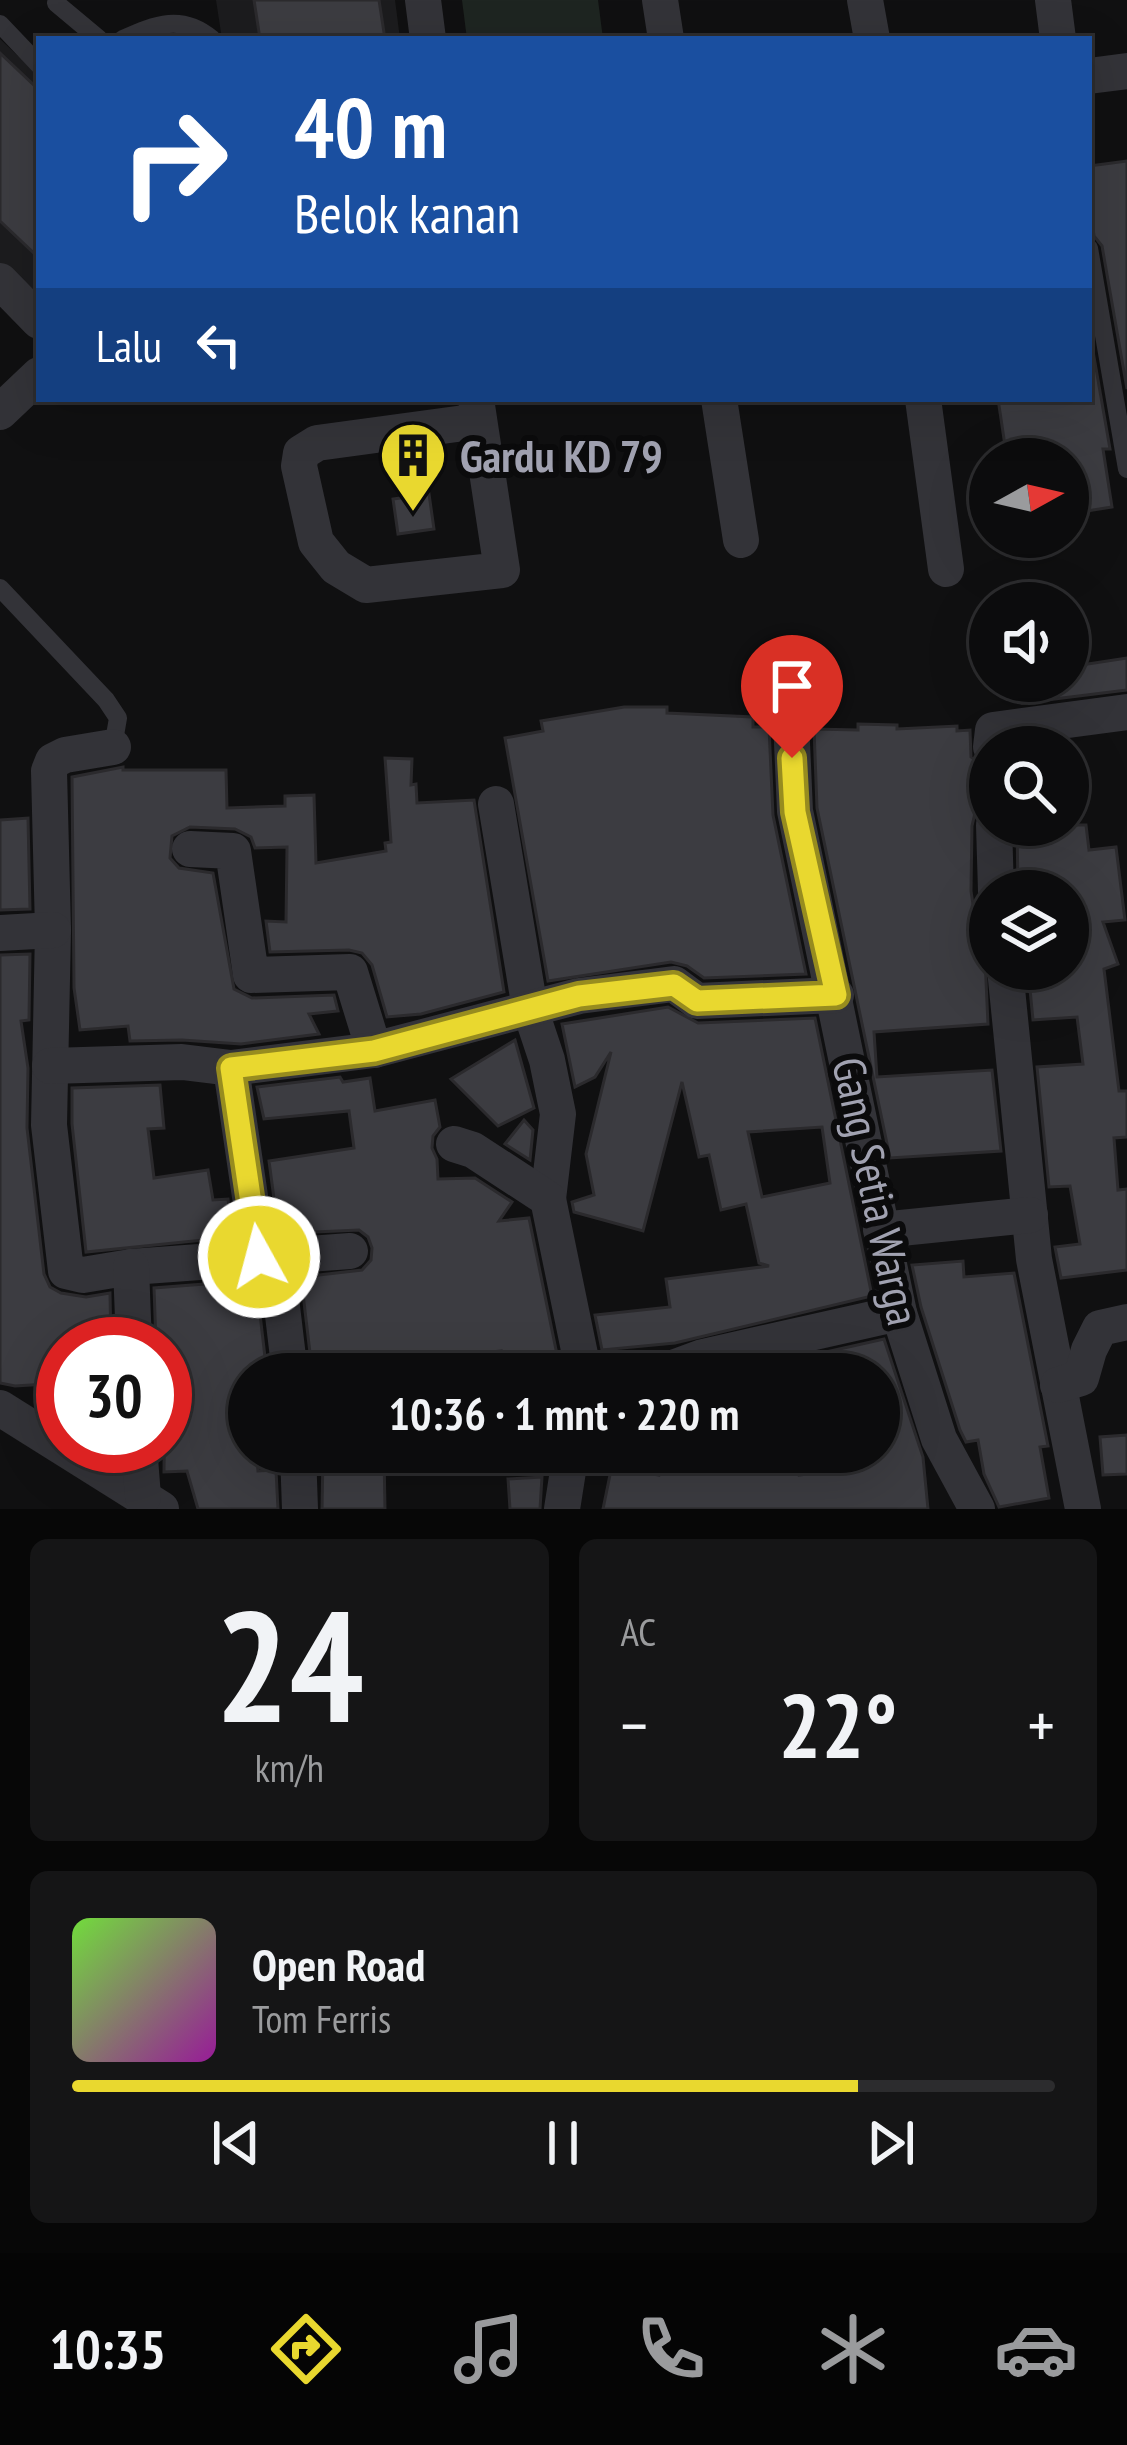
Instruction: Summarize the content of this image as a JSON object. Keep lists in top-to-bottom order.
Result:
{
  "streets": {
    "street": ["Gang Setia Warga"]
  },
  "places": {
    "building": ["Gardu KD 79"]
  },
  "north": "right",
  "page": {
    "turn": ["40 m", "Belok kanan"],
    "then": "Lalu",
    "limit": "30",
    "trip": "10:36 · 1 mnt · 220 m",
    "tile": [
      ["24", "km/h"],
      "AC"
    ],
    "heat": ["−", "22°", "+"],
    "song": ["Open Road", "Tom Ferris"],
    "tabs": "10:35"
  }
}
